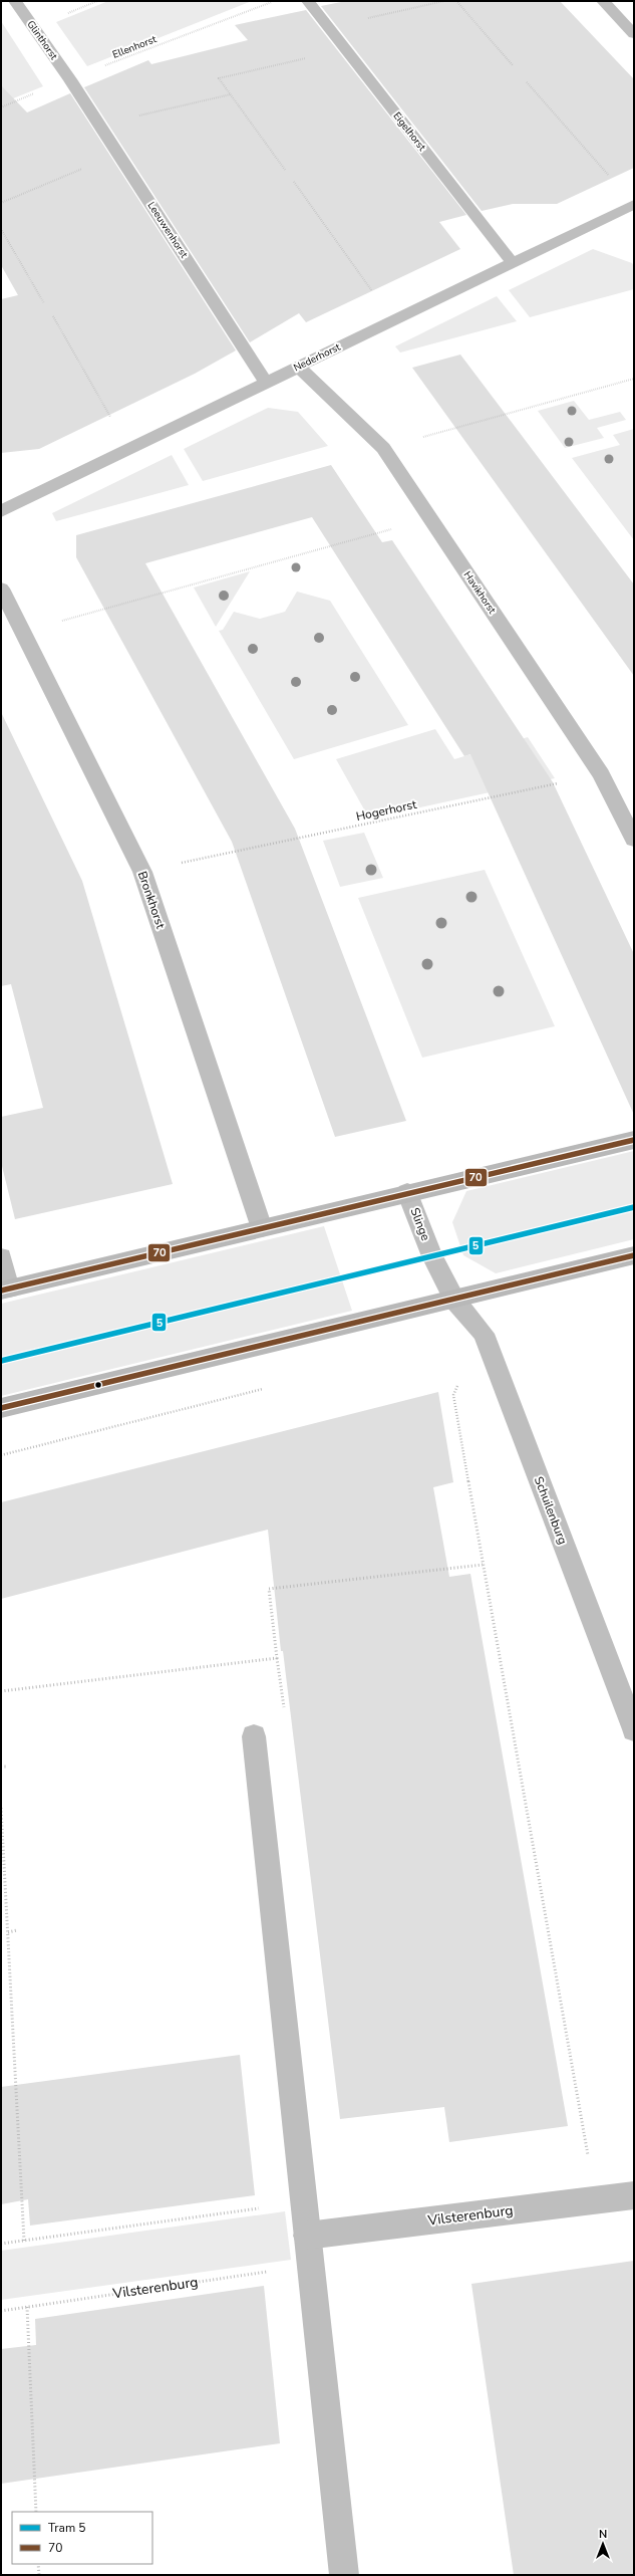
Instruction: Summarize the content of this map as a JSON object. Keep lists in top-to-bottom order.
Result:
{
  "streets": {
    "main road": ["Slinge"],
    "street": [
      "Glinthorst",
      "Eigelhorst",
      "Leeuwenhorst",
      "Nederhorst",
      "Havikhorst",
      "Bronkhorst",
      "Schuilenburg",
      "Vilsterenburg"
    ],
    "path": ["Ellenhorst", "Hogerhorst"]
  },
  "crossings": [
    ["Glinthorst", "Ellenhorst"],
    ["Glinthorst", "Leeuwenhorst"],
    ["Ellenhorst", "Leeuwenhorst"],
    ["Eigelhorst", "Nederhorst"],
    ["Leeuwenhorst", "Nederhorst"],
    ["Nederhorst", "Havikhorst"],
    ["Havikhorst", "Hogerhorst"],
    ["Hogerhorst", "Bronkhorst"],
    ["Bronkhorst", "Slinge"],
    ["Slinge", "Schuilenburg"]
  ],
  "lines": ["transit line 70", "tram line 5"],
  "legend": ["Tram 5", "70"],
  "north": "top"
}
